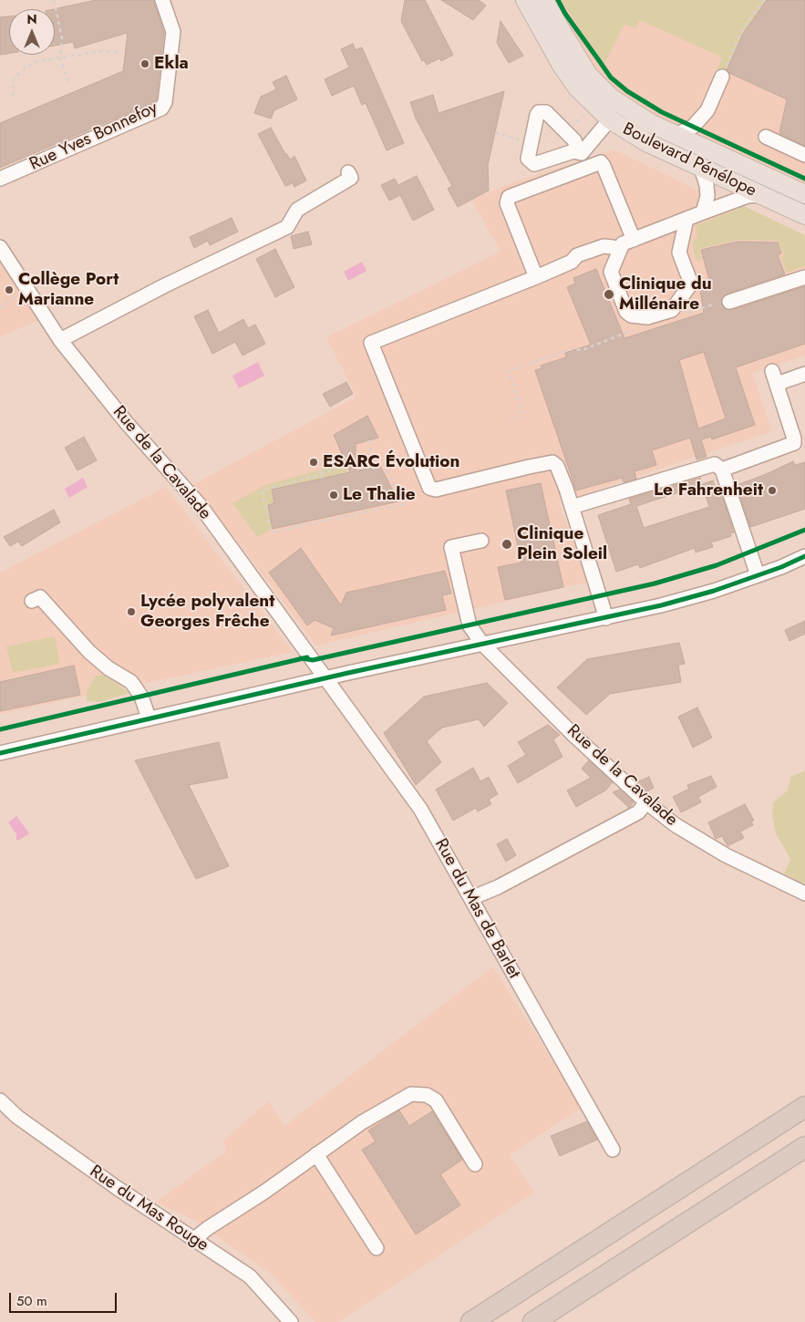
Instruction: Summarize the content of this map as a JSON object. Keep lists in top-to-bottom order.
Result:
{
  "streets": {
    "main road": ["Boulevard Pénélope"],
    "street": [
      "Rue Yves Bonnefoy",
      "Rue de la Cavalade",
      "Rue du Mas de Barlet",
      "Rue du Mas Rouge"
    ]
  },
  "crossings": [
    ["Rue de la Cavalade", "Rue du Mas de Barlet"]
  ],
  "places": [
    "Ekla",
    "Collège Port Marianne",
    "Clinique du Millénaire",
    "ESARC Évolution",
    "Le Fahrenheit",
    "Le Thalie",
    "Clinique Plein Soleil",
    "Lycée polyvalent Georges Frêche"
  ],
  "scale_bar": "50 m",
  "north": "top"
}
